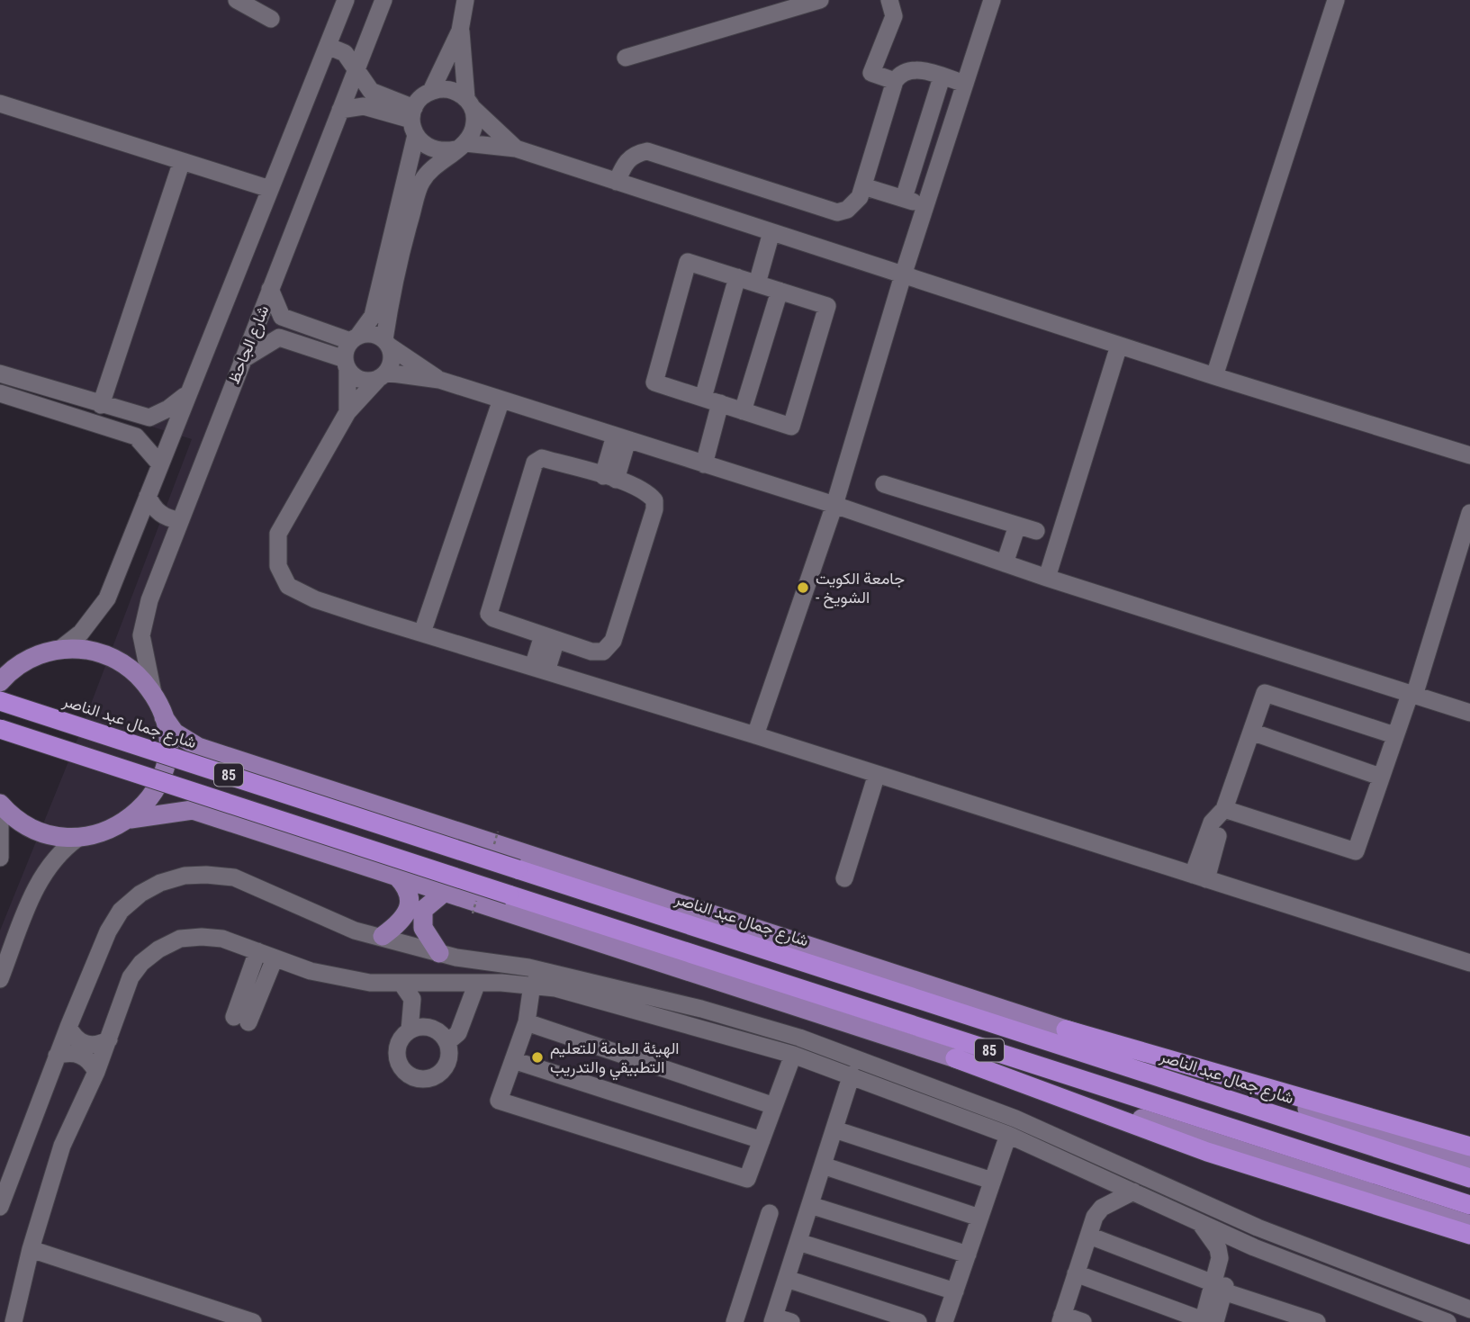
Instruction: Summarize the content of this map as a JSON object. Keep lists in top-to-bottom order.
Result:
{
  "streets": {
    "highway": ["شارع جمال عبد الناصر", "85"],
    "street": ["شارع الجاحظ"]
  },
  "places": ["جامعة الكويت - الشويخ", "الهيئة العامة للتعليم التطبيقي والتدريب"]
}
